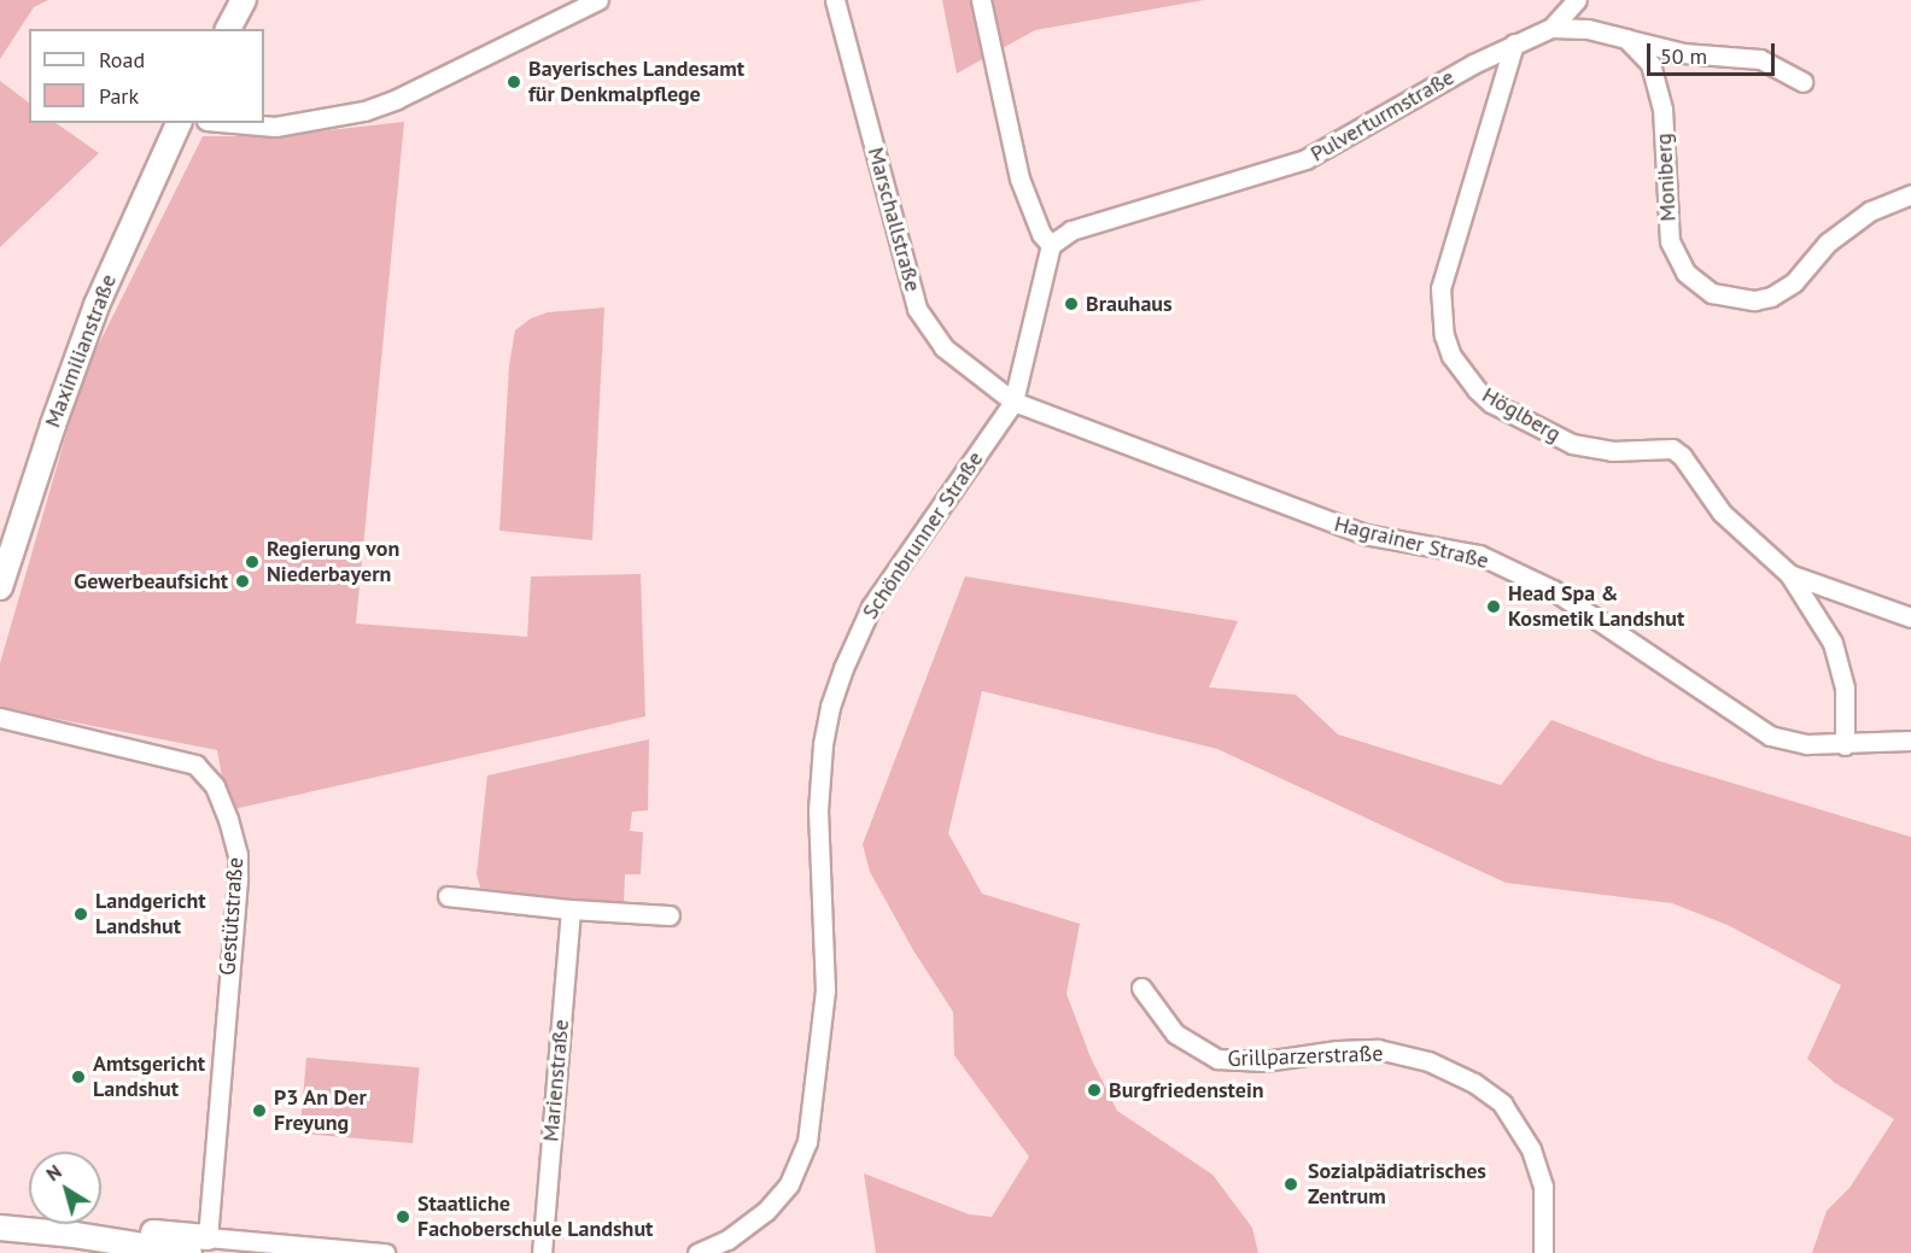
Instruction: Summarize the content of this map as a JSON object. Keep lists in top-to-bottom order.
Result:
{
  "streets": {
    "main road": ["Maximilianstraße"],
    "street": [
      "Pulverturmstraße",
      "Moniberg",
      "Marschallstraße",
      "Höglberg",
      "Schönbrunner Straße",
      "Hagrainer Straße",
      "Gestütstraße",
      "Grillparzerstraße",
      "Marienstraße"
    ]
  },
  "crossings": [
    ["Pulverturmstraße", "Höglberg"],
    ["Pulverturmstraße", "Schönbrunner Straße"],
    ["Marschallstraße", "Schönbrunner Straße"],
    ["Marschallstraße", "Hagrainer Straße"],
    ["Höglberg", "Hagrainer Straße"],
    ["Schönbrunner Straße", "Hagrainer Straße"]
  ],
  "places": [
    "Bayerisches Landesamt für Denkmalpflege",
    "Brauhaus",
    "Regierung von Niederbayern",
    "Gewerbeaufsicht",
    "Head Spa & Kosmetik Landshut",
    "Landgericht Landshut",
    "Amtsgericht Landshut",
    "Burgfriedenstein",
    "P3 An Der Freyung",
    "Sozialpädiatrisches Zentrum",
    "Staatliche Fachoberschule Landshut"
  ],
  "legend": ["Road", "Park"],
  "scale_bar": "50 m",
  "north": "top left"
}
